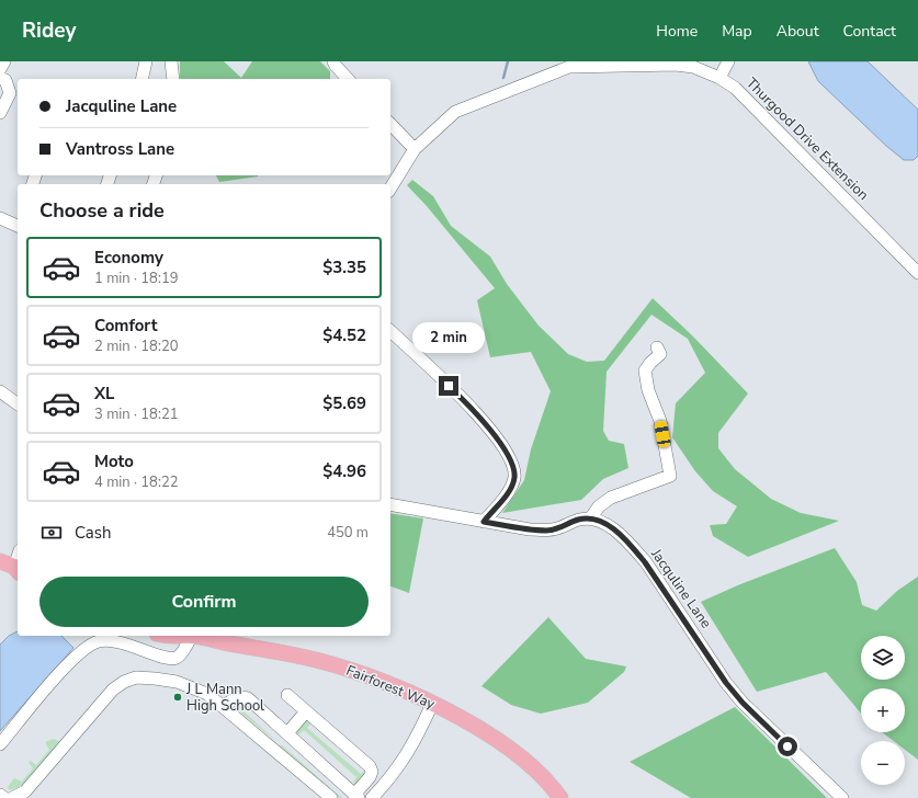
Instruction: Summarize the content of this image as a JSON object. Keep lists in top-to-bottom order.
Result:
{
  "streets": {
    "main road": ["Fairforest Way"],
    "street": ["Thurgood Drive Extension", "Jacquline Lane"]
  },
  "places": ["J L Mann High School"],
  "page": {
    "header": "Ridey",
    "nav": [
      "Home",
      "Map",
      "About",
      "Contact"
    ],
    "banner": ["Jacquline Lane", "Vantross Lane"],
    "heading": "Choose a ride",
    "list": [
      {
        "name": "Economy",
        "note": "1 min · 18:19",
        "value": "$3.35"
      },
      {
        "name": "Comfort",
        "note": "2 min · 18:20",
        "value": "$4.52"
      },
      {
        "name": "XL",
        "note": "3 min · 18:21",
        "value": "$5.69"
      },
      {
        "name": "Moto",
        "note": "4 min · 18:22",
        "value": "$4.96"
      }
    ],
    "bubble": "2 min",
    "pay": ["Cash", "450 m"],
    "buttons": "Confirm",
    "map_buttons": ["+", "−"]
  }
}
